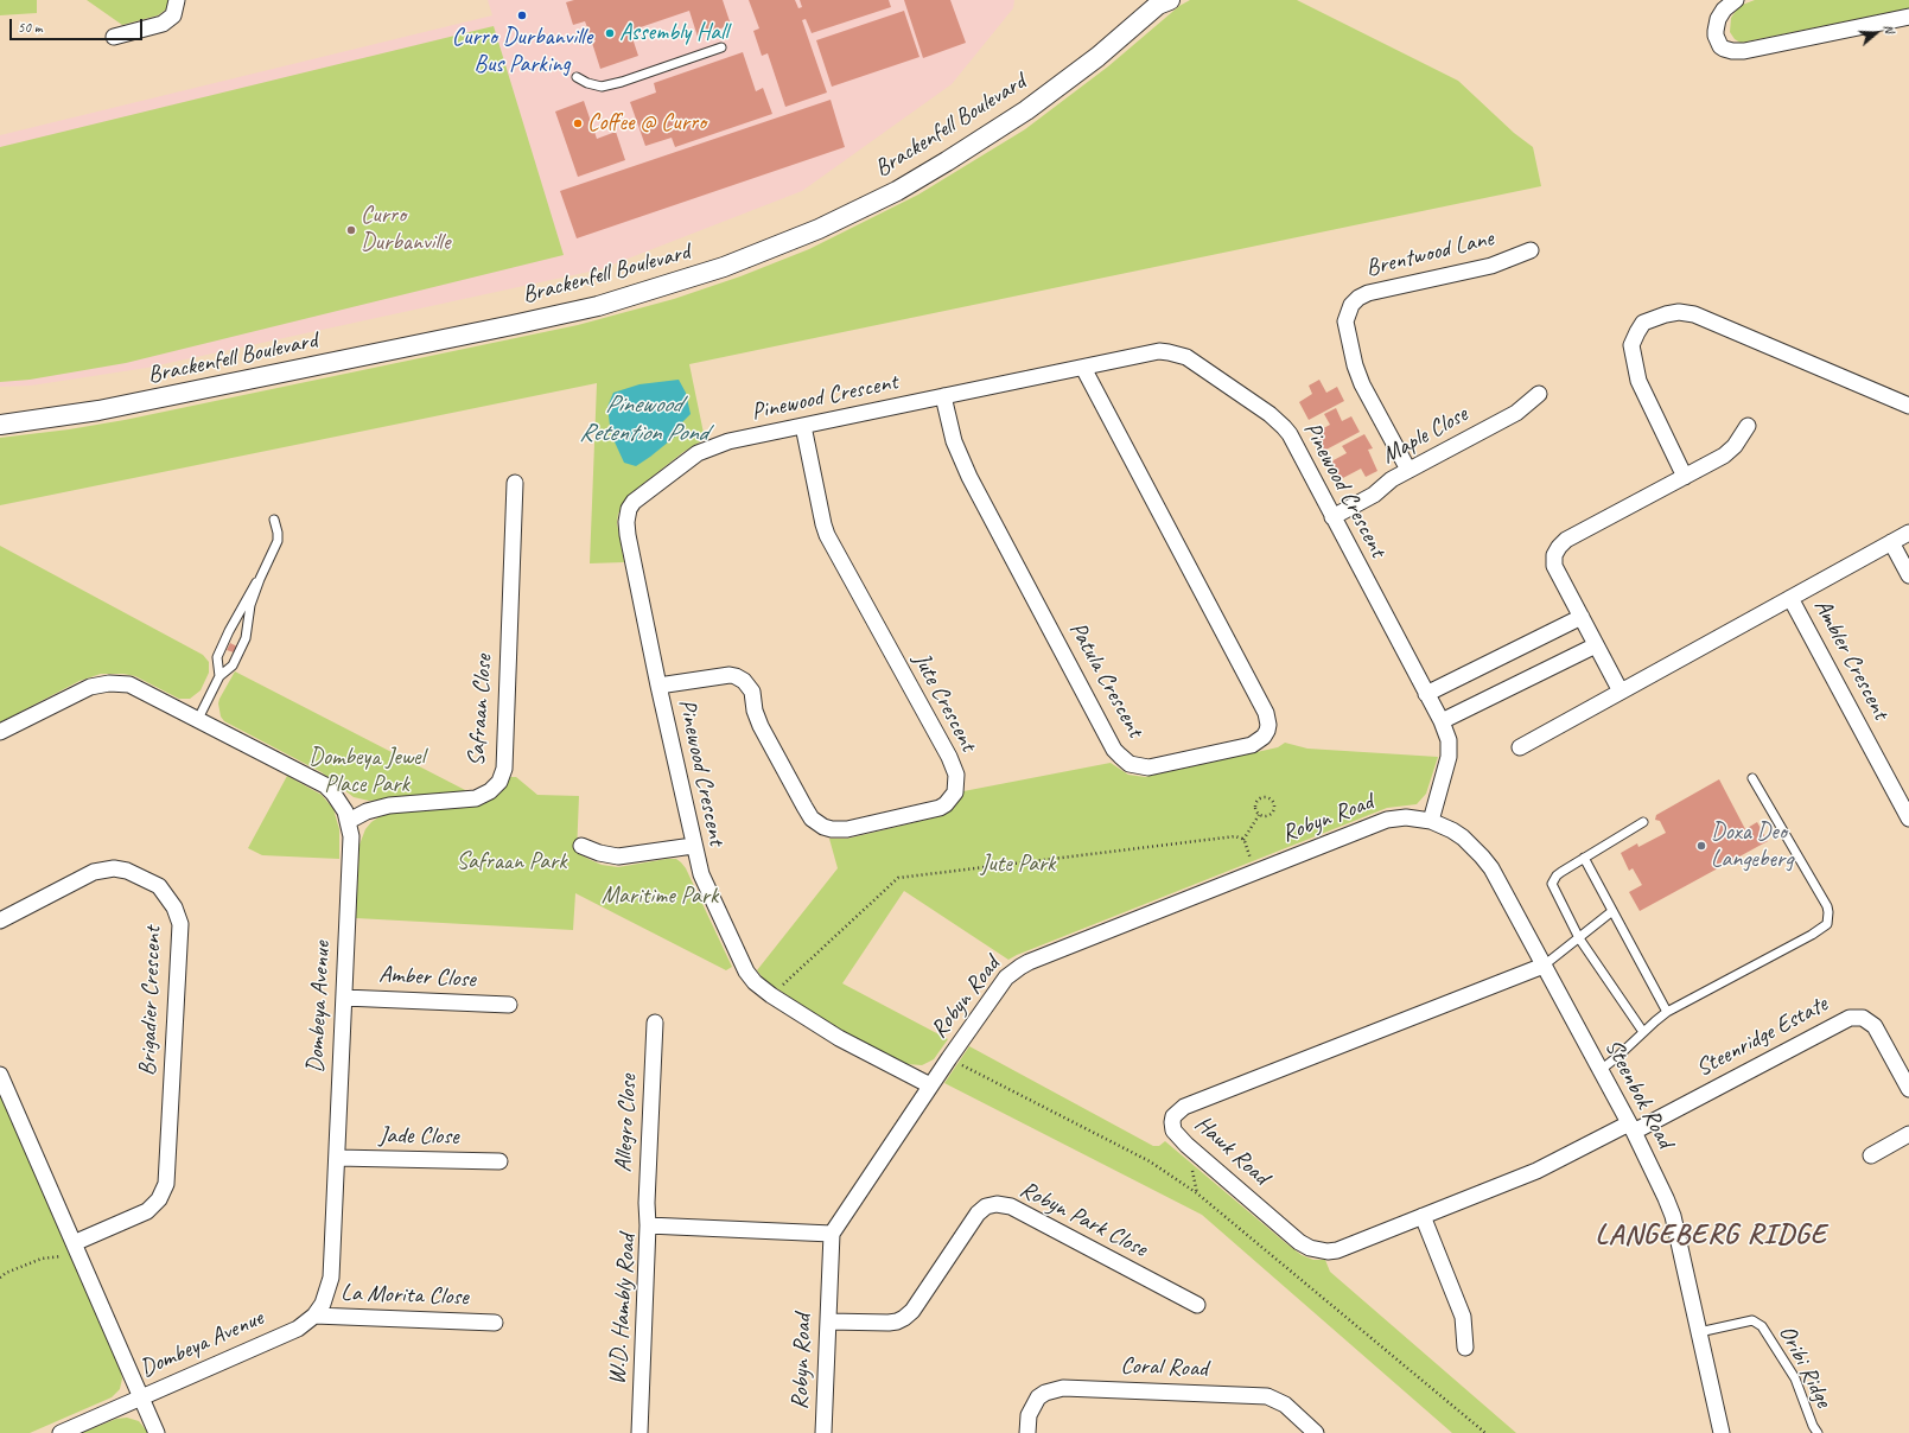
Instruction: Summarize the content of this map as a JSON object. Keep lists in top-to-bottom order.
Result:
{
  "streets": {
    "street": [
      "Brackenfell Boulevard",
      "Brentwood Lane",
      "Pinewood Crescent",
      "Maple Close",
      "Ambler Crescent",
      "Patula Crescent",
      "Jute Crescent",
      "Safraan Close",
      "Robyn Road",
      "Amber Close",
      "Brigadier Crescent",
      "Dombeya Avenue",
      "Steenridge Estate",
      "Steenbok Road",
      "Allegro Close",
      "Jade Close",
      "Hawk Road",
      "Robyn Park Close",
      "La Morita Close",
      "W.D. Hambly Road",
      "Coral Road"
    ],
    "lane": ["Oribi Ridge"]
  },
  "crossings": [
    ["Brentwood Lane", "Maple Close"],
    ["Pinewood Crescent", "Maple Close"],
    ["Pinewood Crescent", "Patula Crescent"],
    ["Pinewood Crescent", "Jute Crescent"],
    ["Pinewood Crescent", "Robyn Road"],
    ["Pinewood Crescent", "Steenbok Road"],
    ["Safraan Close", "Dombeya Avenue"],
    ["Robyn Road", "Steenbok Road"],
    ["Robyn Road", "Robyn Park Close"],
    ["Robyn Road", "W.D. Hambly Road"],
    ["Amber Close", "Dombeya Avenue"],
    ["Dombeya Avenue", "Jade Close"],
    ["Dombeya Avenue", "La Morita Close"],
    ["Steenridge Estate", "Steenbok Road"],
    ["Steenridge Estate", "Hawk Road"],
    ["Steenbok Road", "Hawk Road"],
    ["Steenbok Road", "Oribi Ridge"],
    ["Allegro Close", "W.D. Hambly Road"]
  ],
  "districts": ["LANGEBERG RIDGE"],
  "water": ["Pinewood Retention Pond"],
  "parks": [
    "Dombeya Jewel Place Park",
    "Safraan Park",
    "Jute Park",
    "Maritime Park"
  ],
  "places": [
    "Curro Durbanville Bus Parking",
    "Assembly Hall",
    "Coffee @ Curro",
    "Curro Durbanville",
    "Doxa Deo Langeberg"
  ],
  "scale_bar": "50 m",
  "north": "right"
}
